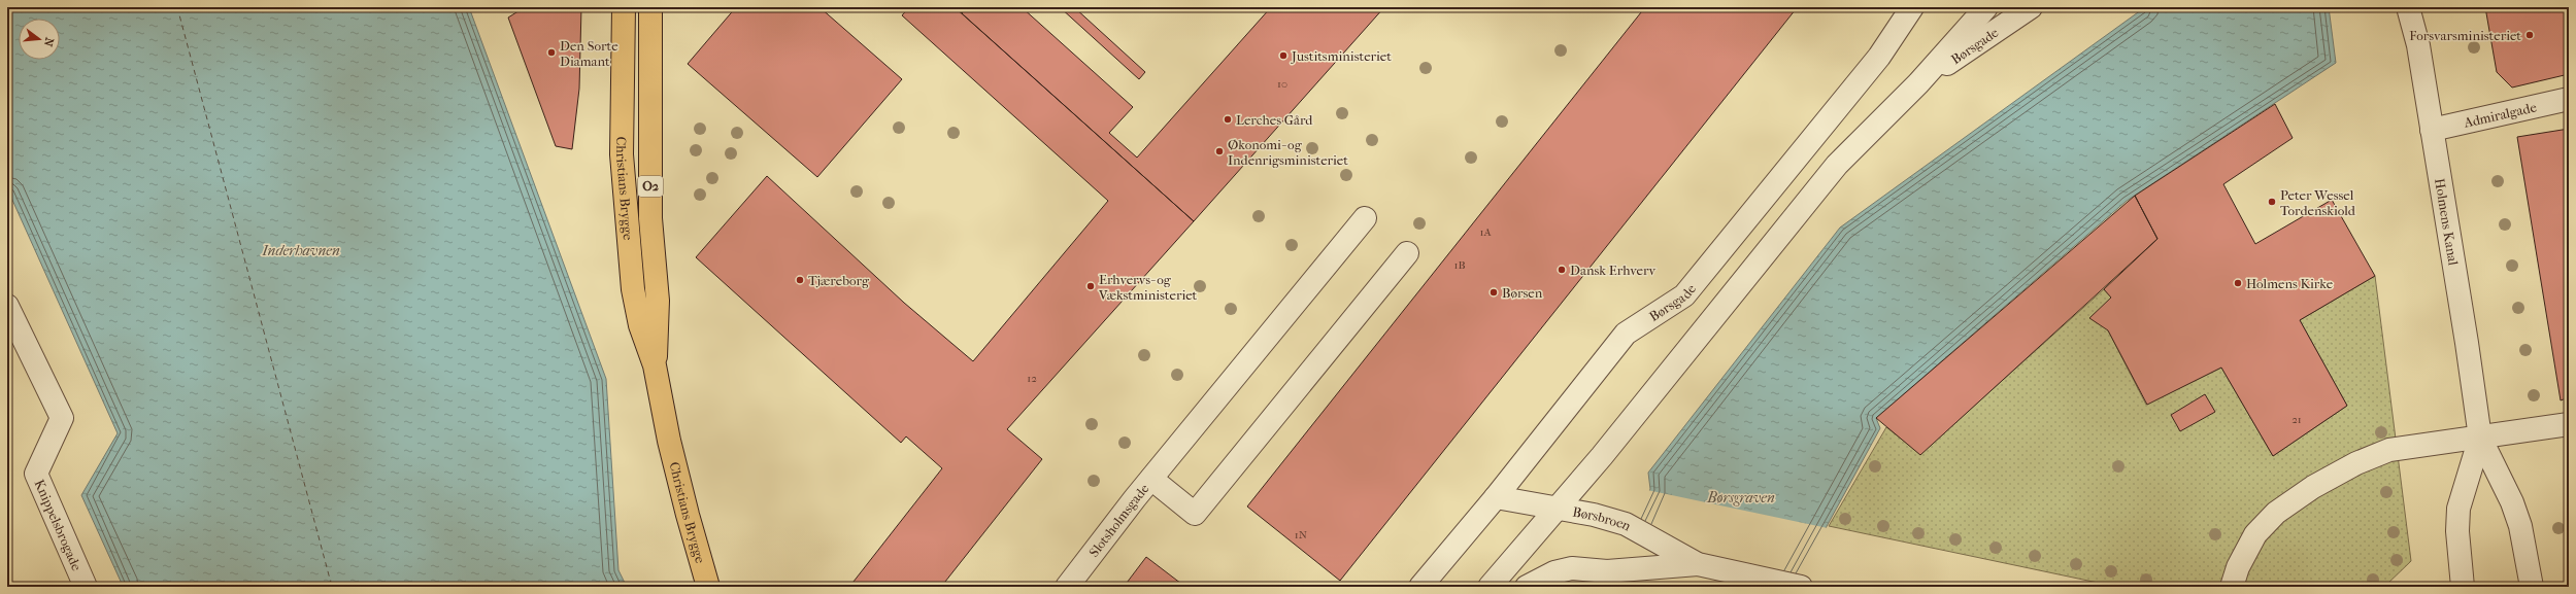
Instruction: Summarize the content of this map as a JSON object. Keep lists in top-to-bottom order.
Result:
{
  "streets": {
    "main road": ["O2", "Christians Brygge"],
    "street": [
      "Børsgade",
      "Admiralgade",
      "Holmens Kanal",
      "Børsbroen",
      "Slotsholmsgade",
      "Knippelsbrogade"
    ]
  },
  "crossings": [
    ["Børsgade", "Børsbroen"],
    ["Admiralgade", "Holmens Kanal"]
  ],
  "water": ["Inderhavnen", "Børsgraven"],
  "places": [
    "Forsvarsministeriet",
    "Den Sorte Diamant",
    "Justitsministeriet",
    "Lerches Gård",
    "Økonomi- og Indenrigsministeriet",
    "Peter Wessel Tordenskiold",
    "Dansk Erhverv",
    "Tjæreborg",
    "Holmens Kirke",
    "Erhvervs- og Vækstministeriet",
    "Børsen"
  ],
  "house_numbers": [
    "10",
    "1A",
    "1B",
    "12",
    "21",
    "1N"
  ],
  "north": "right"
}
